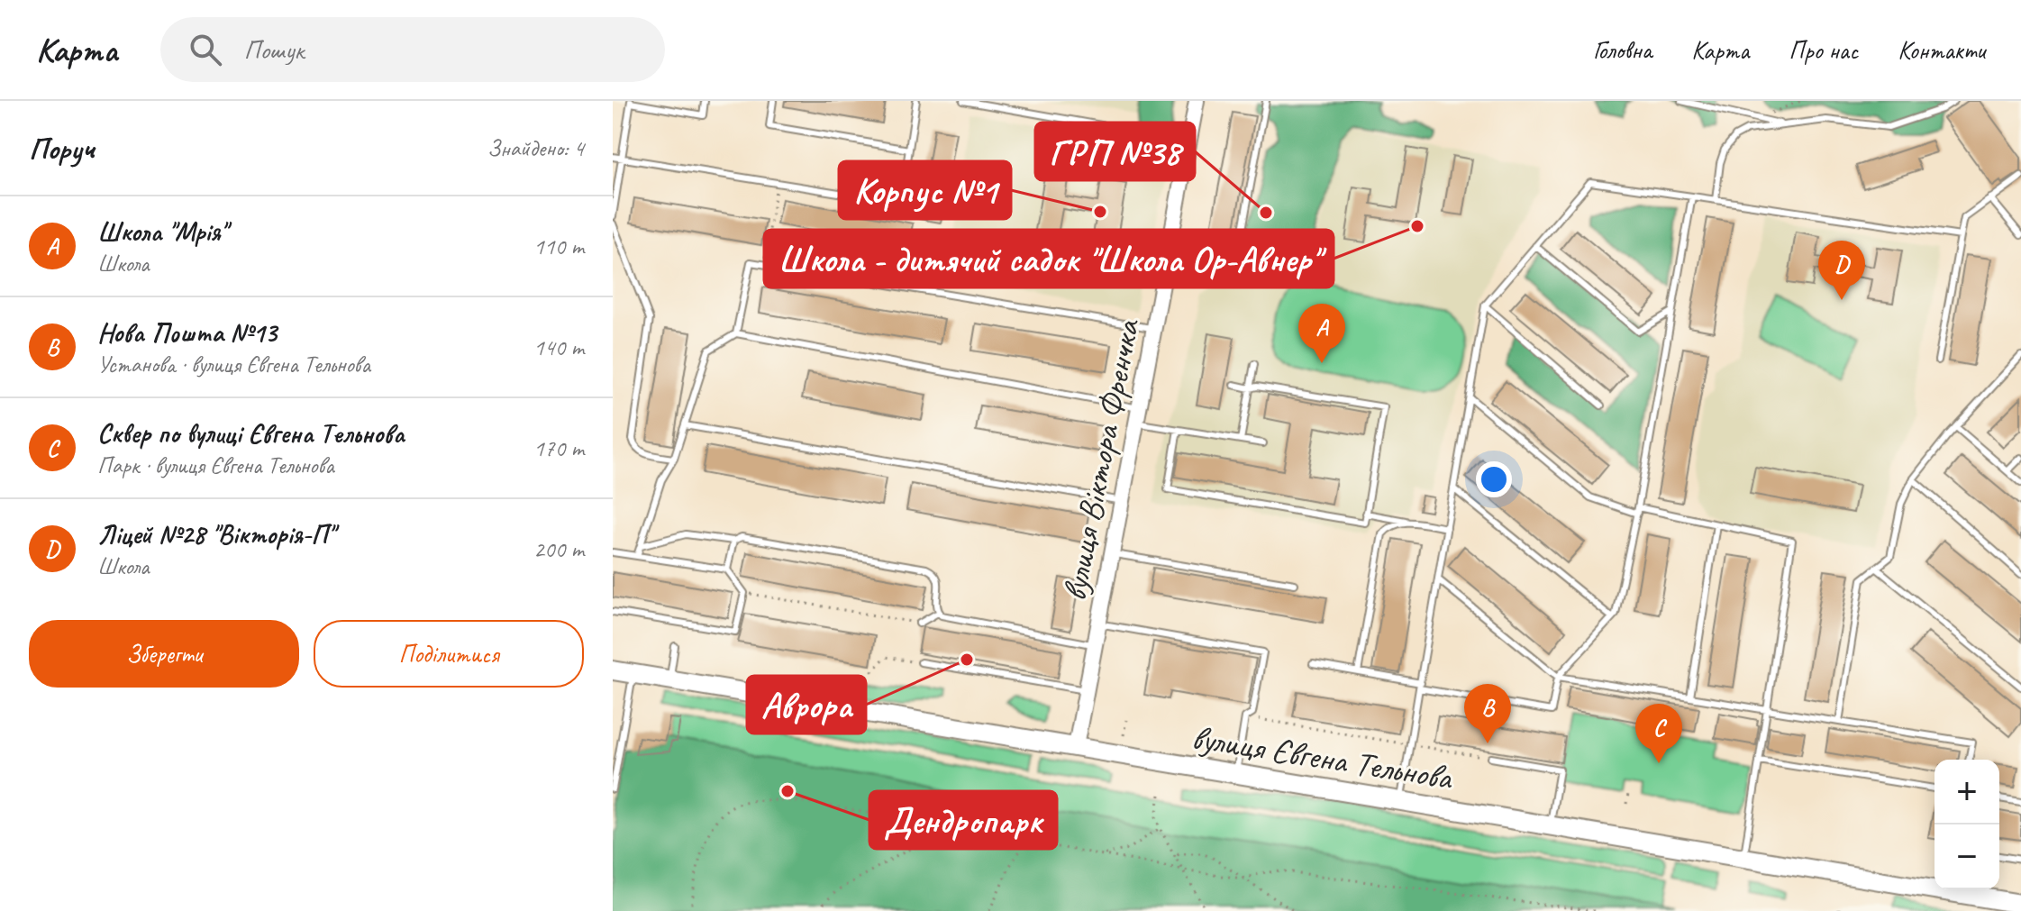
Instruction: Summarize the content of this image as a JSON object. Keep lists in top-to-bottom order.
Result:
{
  "streets": {
    "main road": ["вулиця Євгена Тельнова"],
    "street": ["вулиця Віктора Френчка"]
  },
  "crossings": [
    ["вулиця Віктора Френчка", "вулиця Євгена Тельнова"]
  ],
  "places": [
    "Корпус №1",
    "ГРП №38",
    "Школа - дитячий садок \"Школа Ор-Авнер\"",
    "Аврора",
    "Дендропарк"
  ],
  "page": {
    "header": "Карта",
    "search": "Пошук",
    "nav": [
      "Головна",
      "Карта",
      "Про нас",
      "Контакти"
    ],
    "heading": ["Поруч", "Знайдено: 4"],
    "list": [
      {
        "mark": "A",
        "name": "Школа \"Мрія\"",
        "note": "Школа",
        "value": "110 m"
      },
      {
        "mark": "B",
        "name": "Нова Пошта №13",
        "note": "Установа · вулиця Євгена Тельнова",
        "value": "140 m"
      },
      {
        "mark": "C",
        "name": "Сквер по вулиці Євгена Тельнова",
        "note": "Парк · вулиця Євгена Тельнова",
        "value": "170 m"
      },
      {
        "mark": "D",
        "name": "Ліцей №28 \"Вікторія-П\"",
        "note": "Школа",
        "value": "200 m"
      }
    ],
    "pins": [
      "D",
      "A",
      "B",
      "C"
    ],
    "buttons": ["Зберегти", "Поділитися"],
    "map_buttons": ["+", "−"]
  }
}
